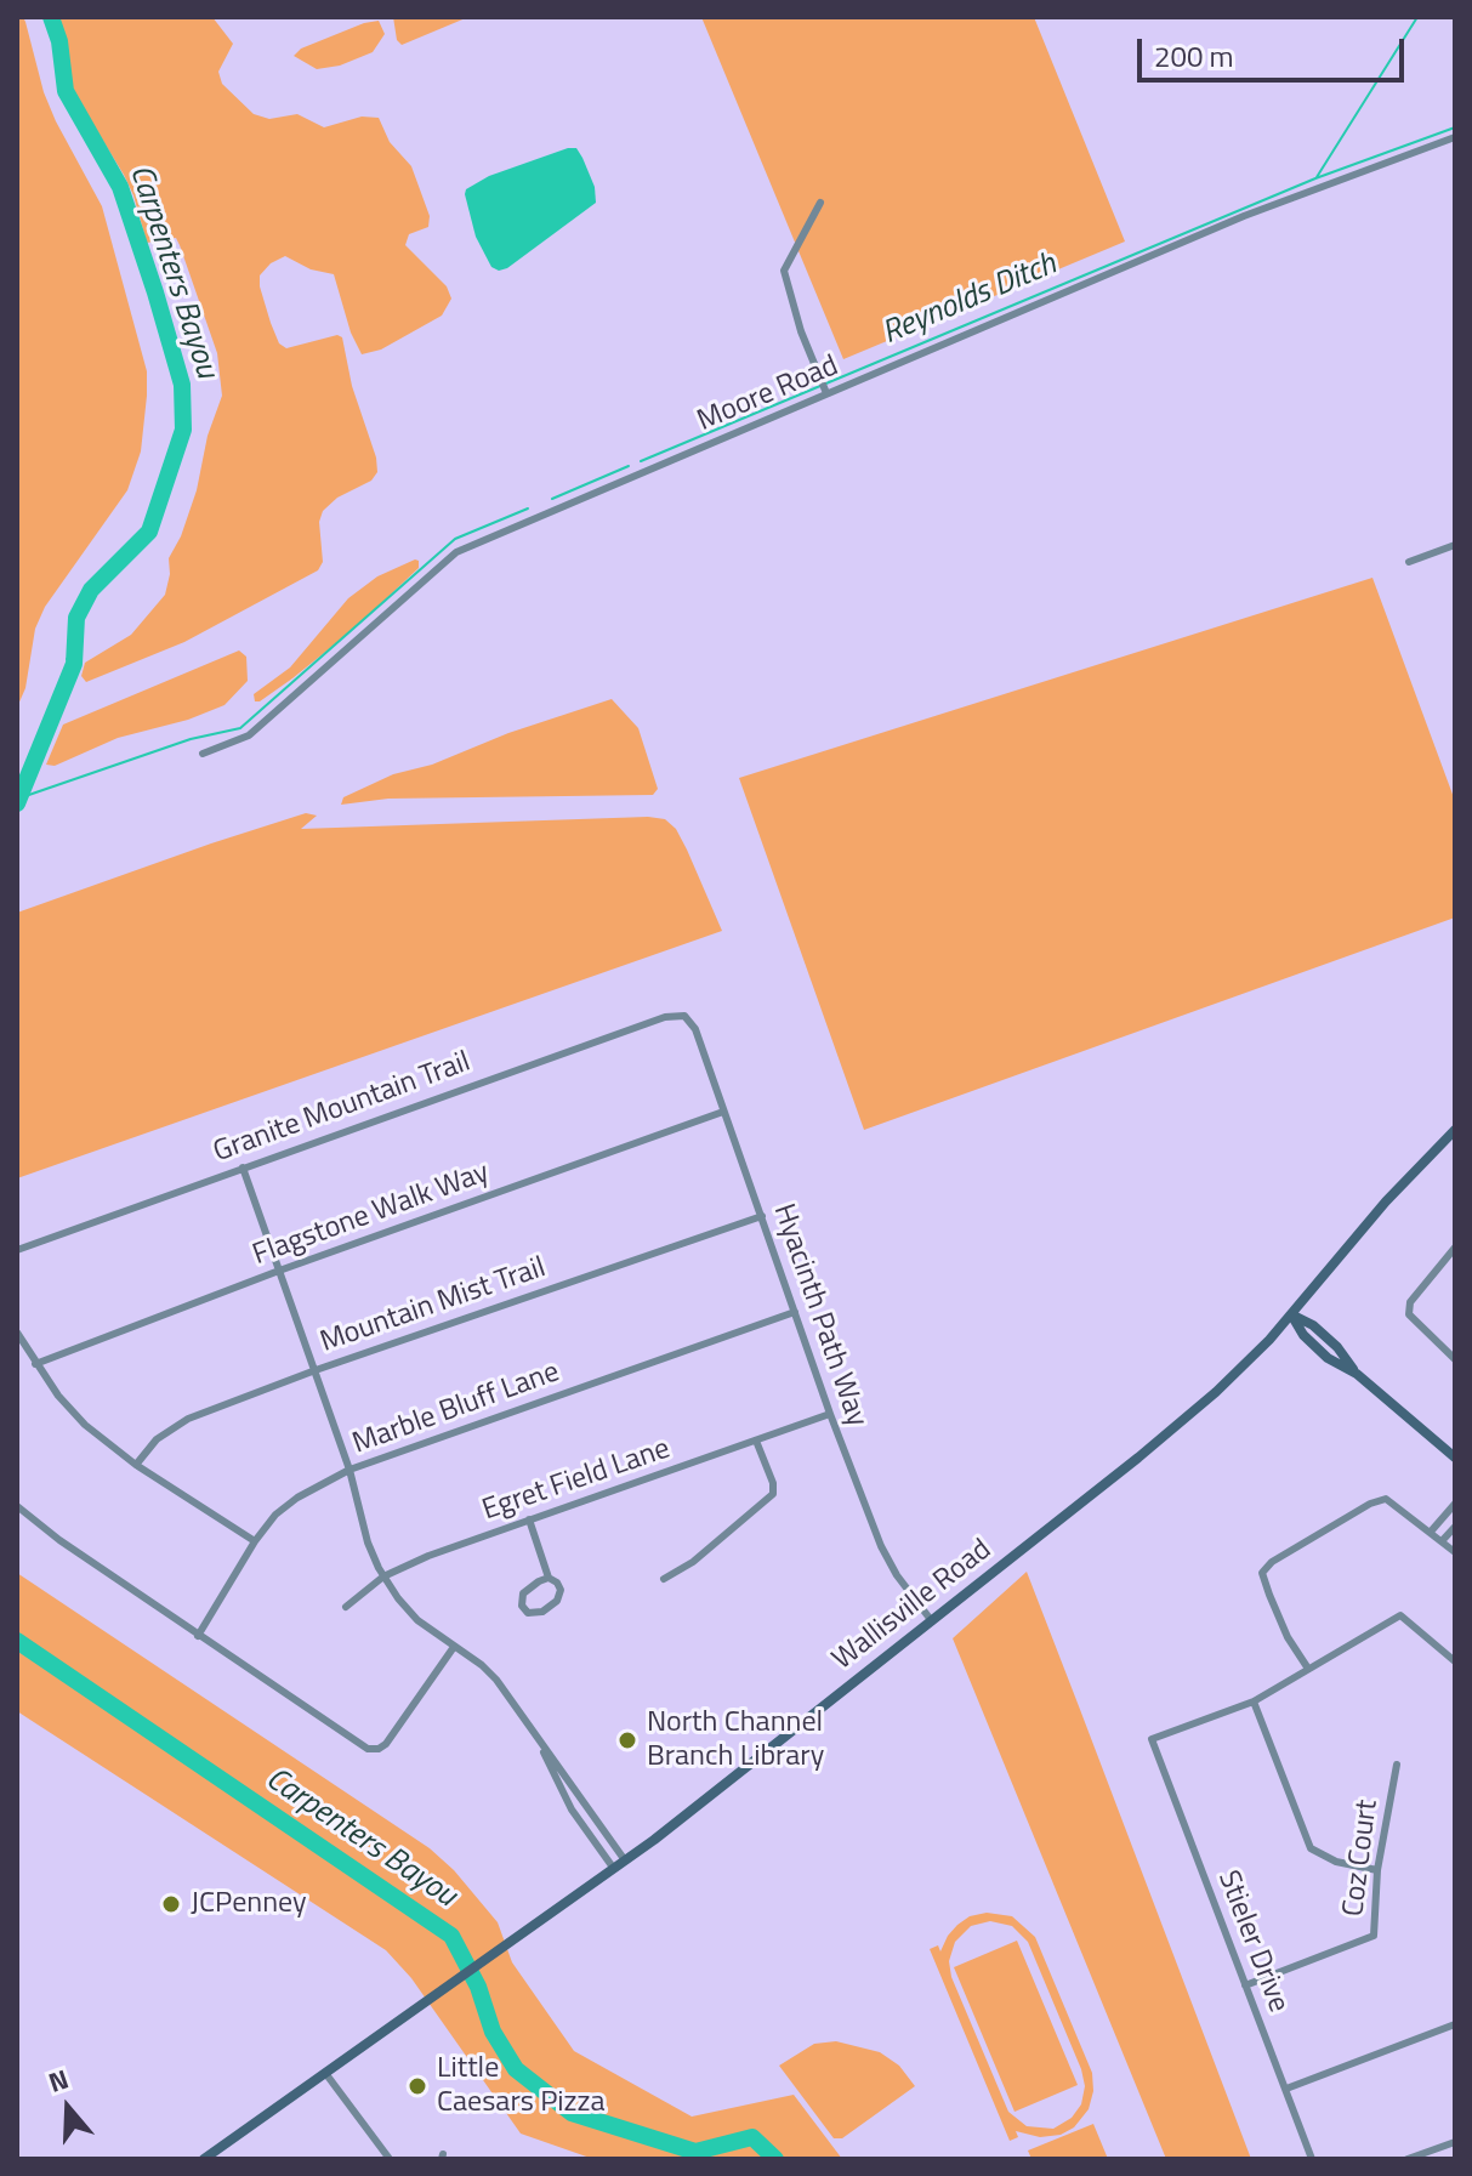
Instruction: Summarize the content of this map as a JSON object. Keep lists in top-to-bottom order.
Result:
{
  "streets": {
    "main road": ["Wallisville Road"],
    "street": [
      "Moore Road",
      "Granite Mountain Trail",
      "Flagstone Walk Way",
      "Mountain Mist Trail",
      "Hyacinth Path Way",
      "Marble Bluff Lane",
      "Egret Field Lane",
      "Coz Court",
      "Stieler Drive"
    ]
  },
  "crossings": [
    ["Granite Mountain Trail", "Hyacinth Path Way"],
    ["Flagstone Walk Way", "Hyacinth Path Way"],
    ["Mountain Mist Trail", "Hyacinth Path Way"],
    ["Hyacinth Path Way", "Marble Bluff Lane"],
    ["Hyacinth Path Way", "Egret Field Lane"],
    ["Hyacinth Path Way", "Wallisville Road"],
    ["Coz Court", "Stieler Drive"]
  ],
  "water": ["Carpenters Bayou", "Reynolds Ditch"],
  "places": ["North Channel Branch Library", "JCPenney", "Little Caesars Pizza"],
  "scale_bar": "200 m",
  "north": "top"
}
